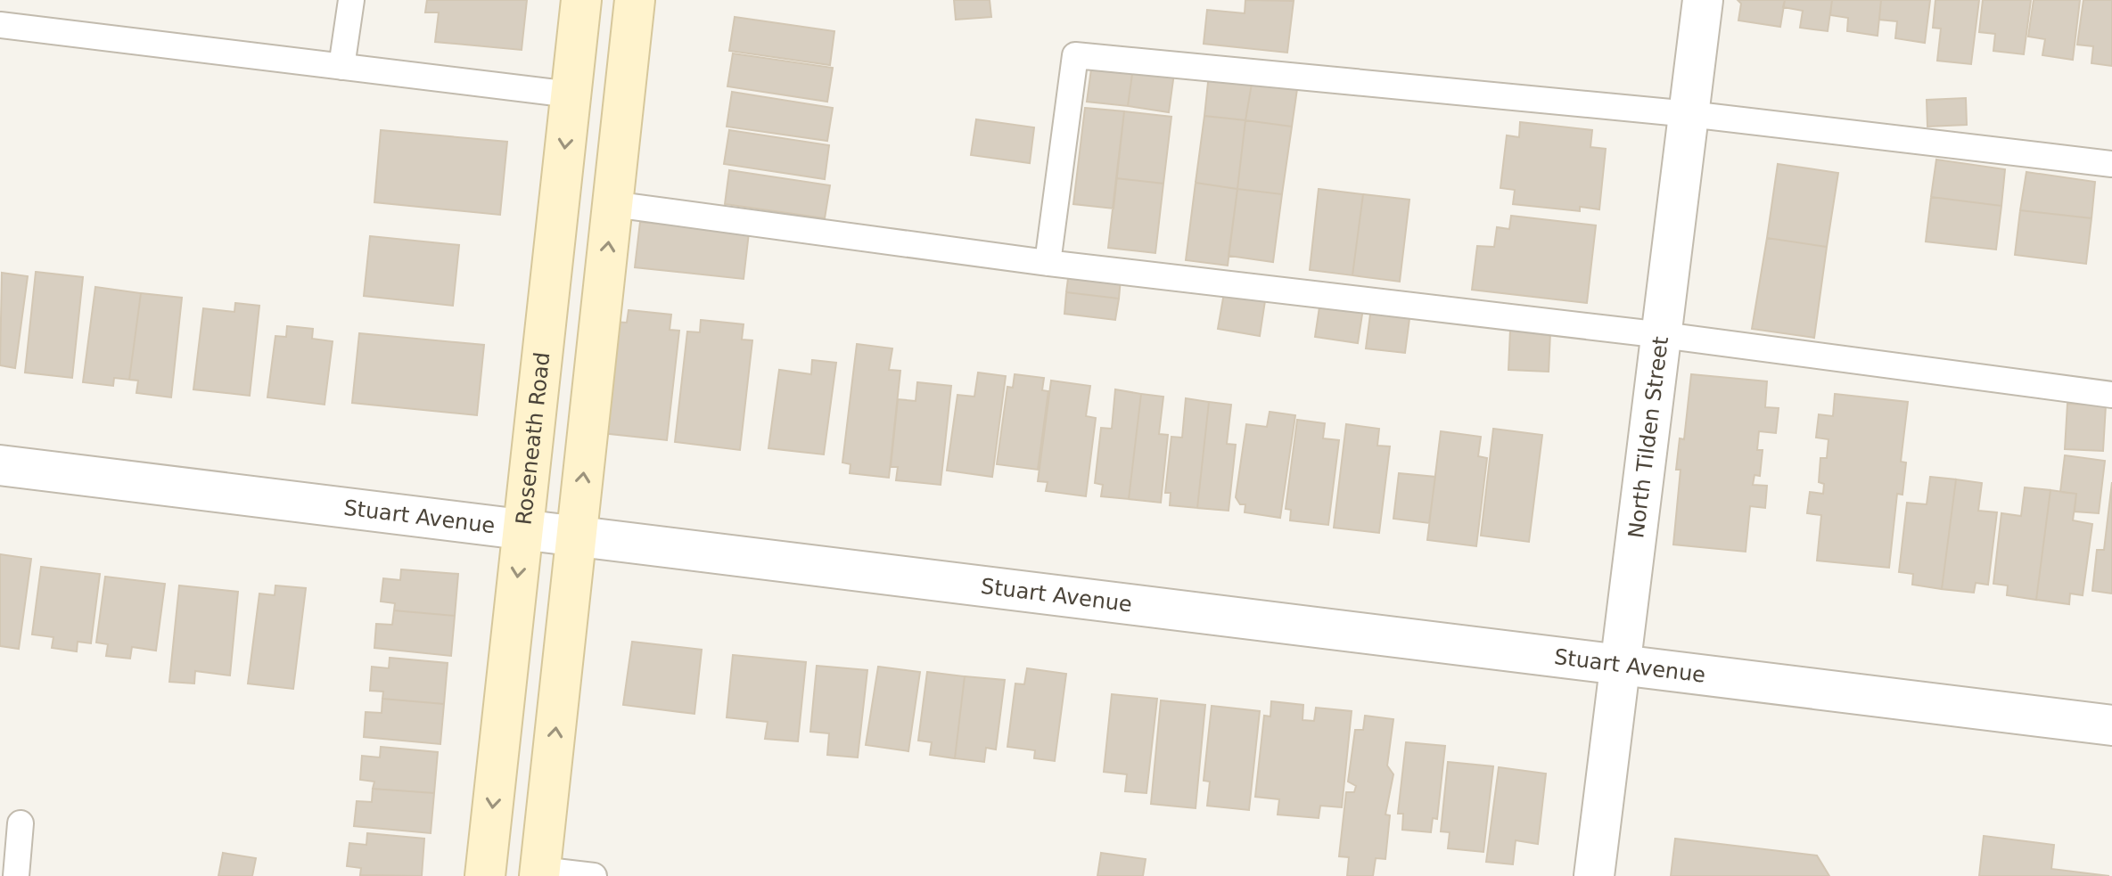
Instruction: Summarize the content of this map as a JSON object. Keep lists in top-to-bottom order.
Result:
{
  "streets": {
    "street": ["Roseneath Road", "North Tilden Street", "Stuart Avenue"]
  },
  "crossings": [
    ["Roseneath Road", "Stuart Avenue"],
    ["North Tilden Street", "Stuart Avenue"]
  ]
}
